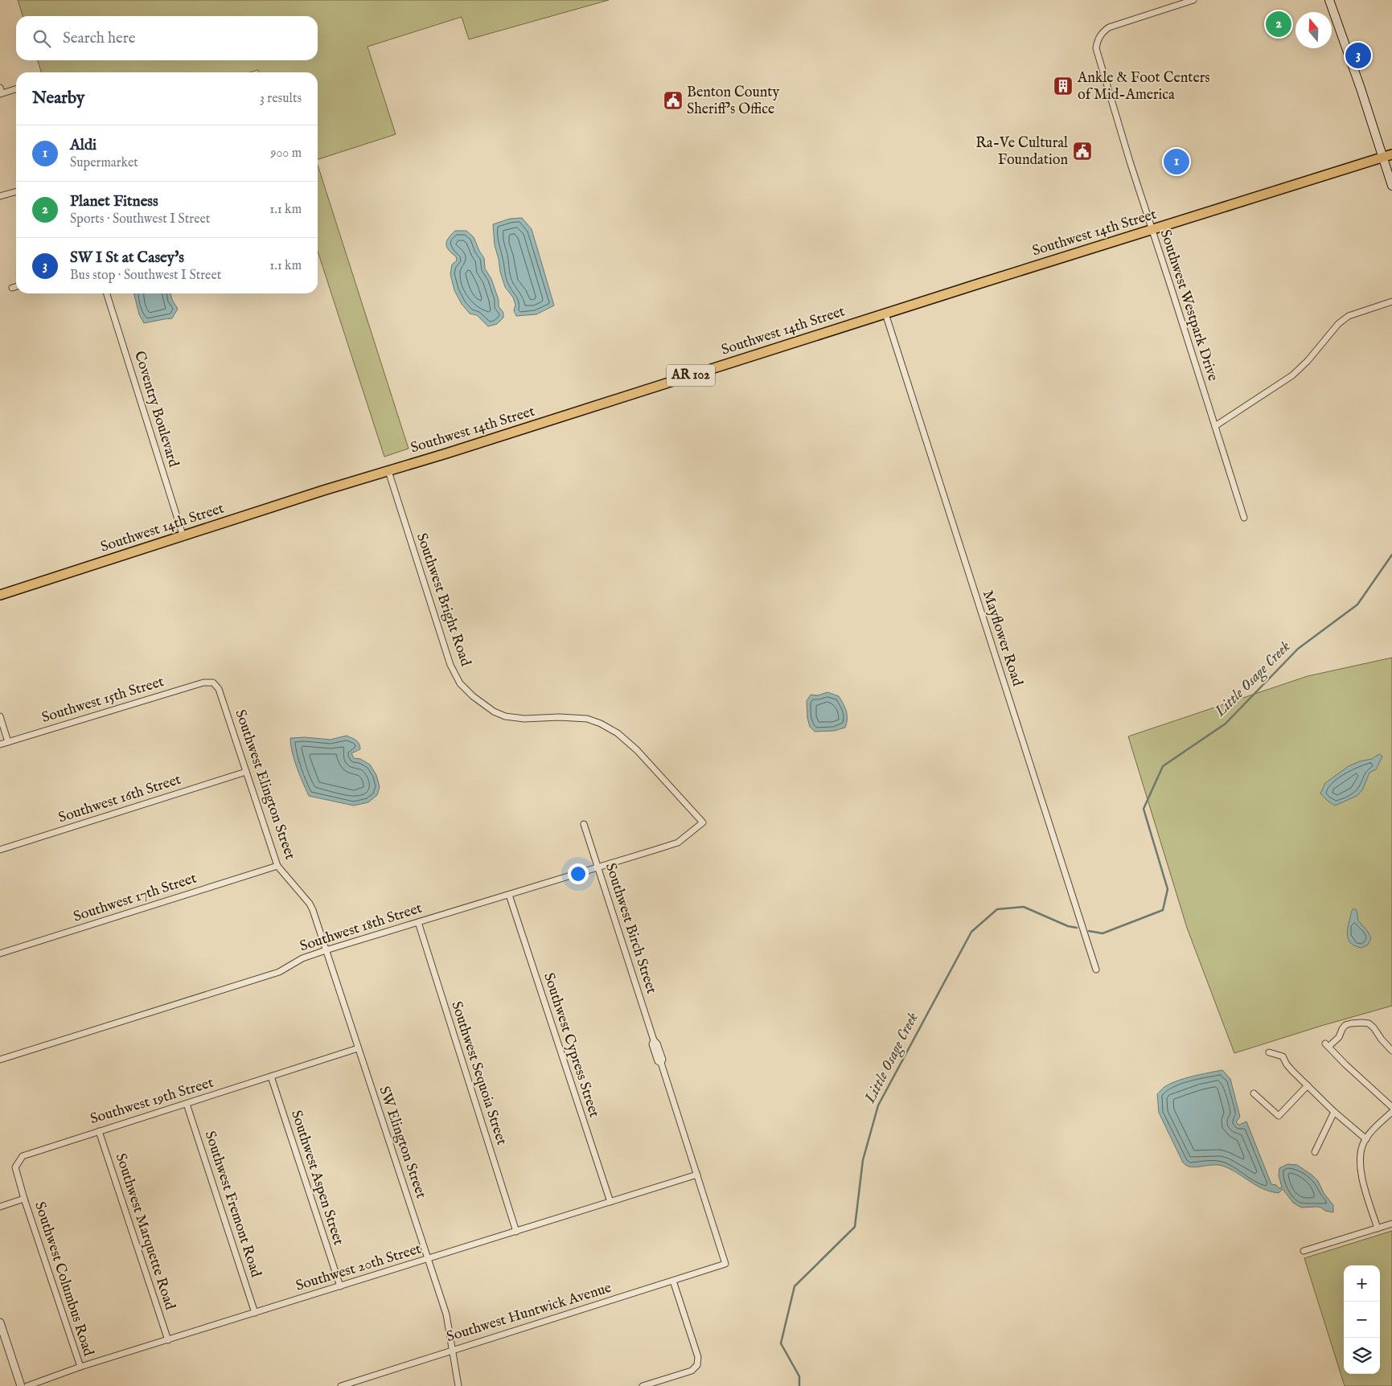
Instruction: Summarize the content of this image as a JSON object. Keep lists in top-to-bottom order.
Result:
{
  "streets": {
    "main road": ["Southwest 14th Street", "AR 102"],
    "street": [
      "Southwest Westpark Drive",
      "Coventry Boulevard",
      "Southwest Bright Road",
      "Mayflower Road",
      "Southwest 15th Street",
      "Southwest Elington Street",
      "Southwest 16th Street",
      "Southwest 17th Street",
      "Southwest 18th Street",
      "Southwest Birch Street",
      "Southwest Cypress Street",
      "Southwest Sequoia Street",
      "Southwest 19th Street",
      "SW Elington Street",
      "Southwest Aspen Street",
      "Southwest Fremont Road",
      "Southwest Marquette Road",
      "Southwest 20th Street",
      "Southwest Columbus Road",
      "Southwest Huntwick Avenue"
    ]
  },
  "crossings": [
    ["Southwest 14th Street", "Southwest Westpark Drive"],
    ["Southwest 14th Street", "Coventry Boulevard"],
    ["Southwest 14th Street", "Southwest Bright Road"],
    ["Southwest 14th Street", "Mayflower Road"],
    ["Southwest Bright Road", "Southwest 18th Street"],
    ["Southwest 15th Street", "Southwest Elington Street"],
    ["Southwest Elington Street", "Southwest 16th Street"],
    ["Southwest Elington Street", "Southwest 17th Street"],
    ["Southwest Elington Street", "SW Elington Street"],
    ["Southwest 18th Street", "Southwest Birch Street"],
    ["Southwest 18th Street", "Southwest Cypress Street"],
    ["Southwest 18th Street", "Southwest Sequoia Street"],
    ["Southwest 18th Street", "SW Elington Street"],
    ["Southwest Birch Street", "Southwest 20th Street"],
    ["Southwest Birch Street", "Southwest Huntwick Avenue"],
    ["Southwest Cypress Street", "Southwest 20th Street"],
    ["Southwest Sequoia Street", "Southwest 20th Street"],
    ["Southwest 19th Street", "SW Elington Street"],
    ["Southwest 19th Street", "Southwest Aspen Street"],
    ["Southwest 19th Street", "Southwest Fremont Road"],
    ["Southwest 19th Street", "Southwest Marquette Road"],
    ["Southwest 19th Street", "Southwest Columbus Road"],
    ["SW Elington Street", "Southwest 20th Street"],
    ["SW Elington Street", "Southwest Huntwick Avenue"],
    ["Southwest Aspen Street", "Southwest 20th Street"],
    ["Southwest Fremont Road", "Southwest 20th Street"],
    ["Southwest Marquette Road", "Southwest 20th Street"],
    ["Southwest 20th Street", "Southwest Columbus Road"]
  ],
  "water": ["Little Osage Creek"],
  "places": {
    "building": ["Ankle & Foot Centers of Mid-America"],
    "public building": ["Benton County Sheriff's Office", "Ra-Ve Cultural Foundation"]
  },
  "north": "top",
  "page": {
    "pins": ["2", "3", "1"],
    "search": "Search here",
    "heading": ["Nearby", "3 results"],
    "list": [
      {
        "mark": "1",
        "name": "Aldi",
        "note": "Supermarket",
        "value": "900 m"
      },
      {
        "mark": "2",
        "name": "Planet Fitness",
        "note": "Sports · Southwest I Street",
        "value": "1.1 km"
      },
      {
        "mark": "3",
        "name": "SW I St at Casey's",
        "note": "Bus stop · Southwest I Street",
        "value": "1.1 km"
      }
    ],
    "map_buttons": ["+", "−"]
  }
}
